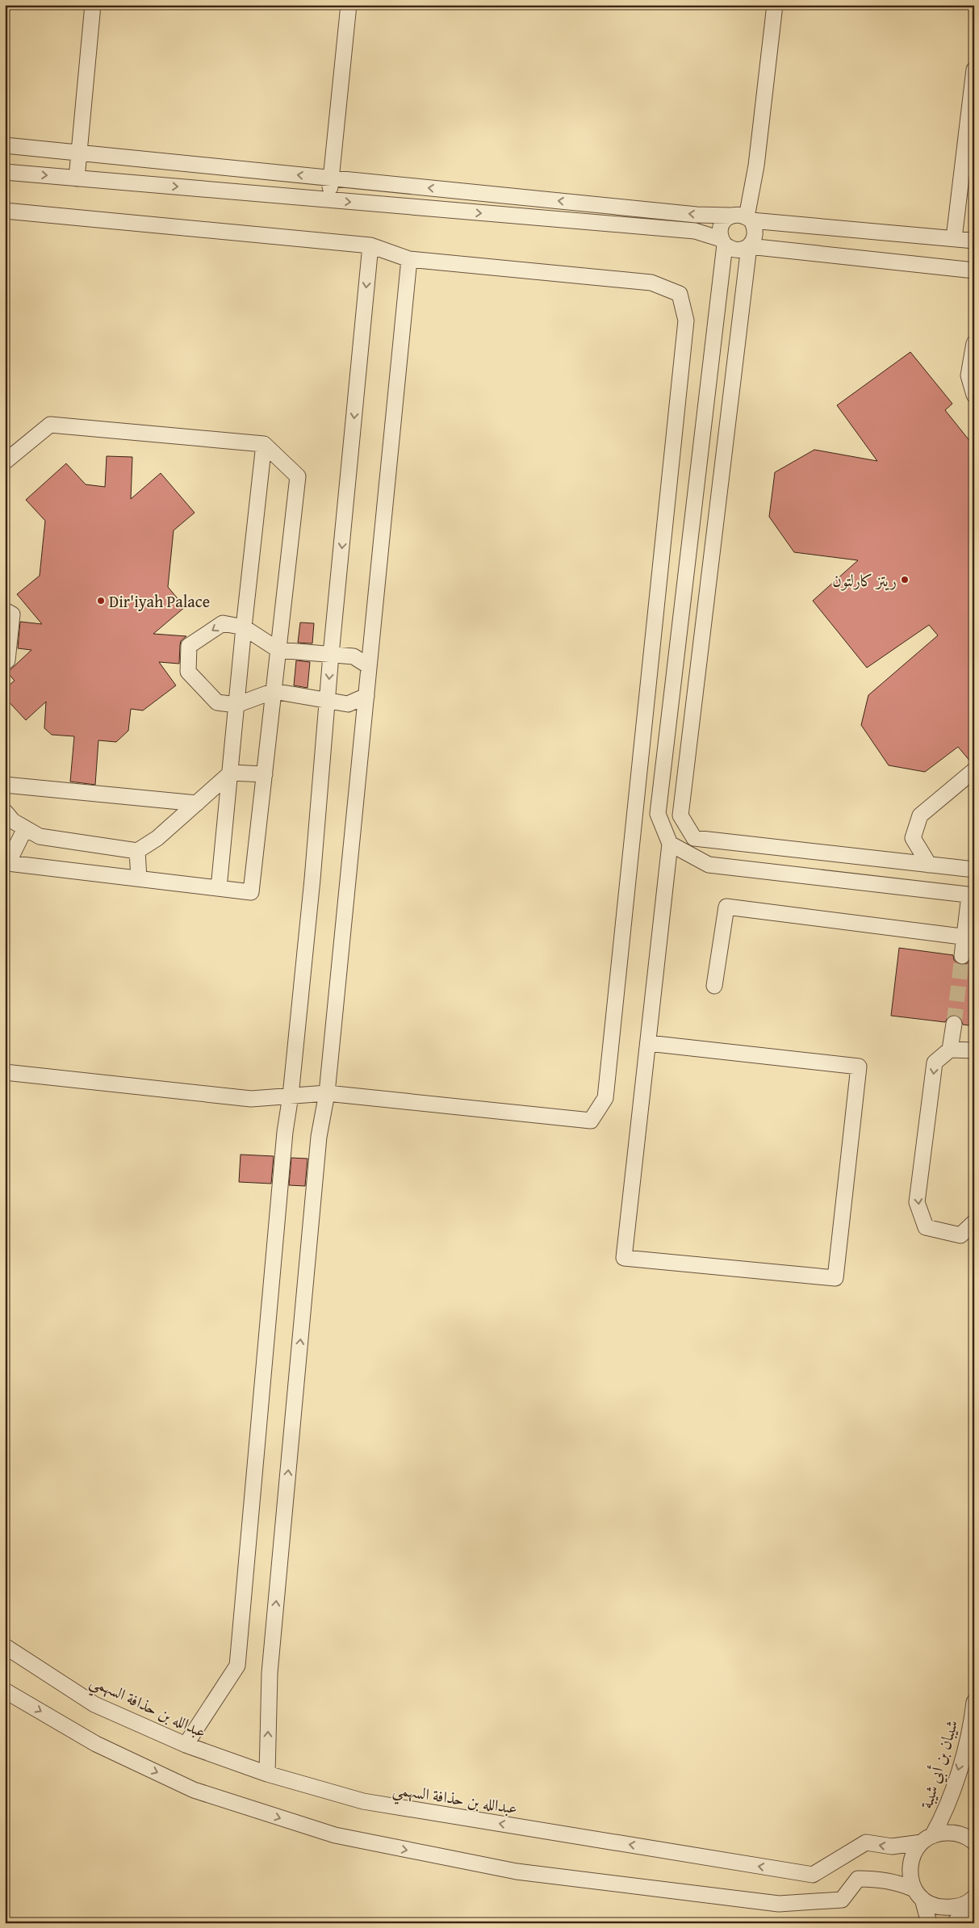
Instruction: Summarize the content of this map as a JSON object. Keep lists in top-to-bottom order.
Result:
{
  "streets": {
    "street": ["عبدالله بن حذافة السهمي", "شيبان بن أبي شيبة"]
  },
  "crossings": [
    ["عبدالله بن حذافة السهمي", "شيبان بن أبي شيبة"]
  ],
  "one_way": ["شيبان بن أبي شيبة"],
  "places": ["ريتز كارلتون", "Dir'iyah Palace"]
}
